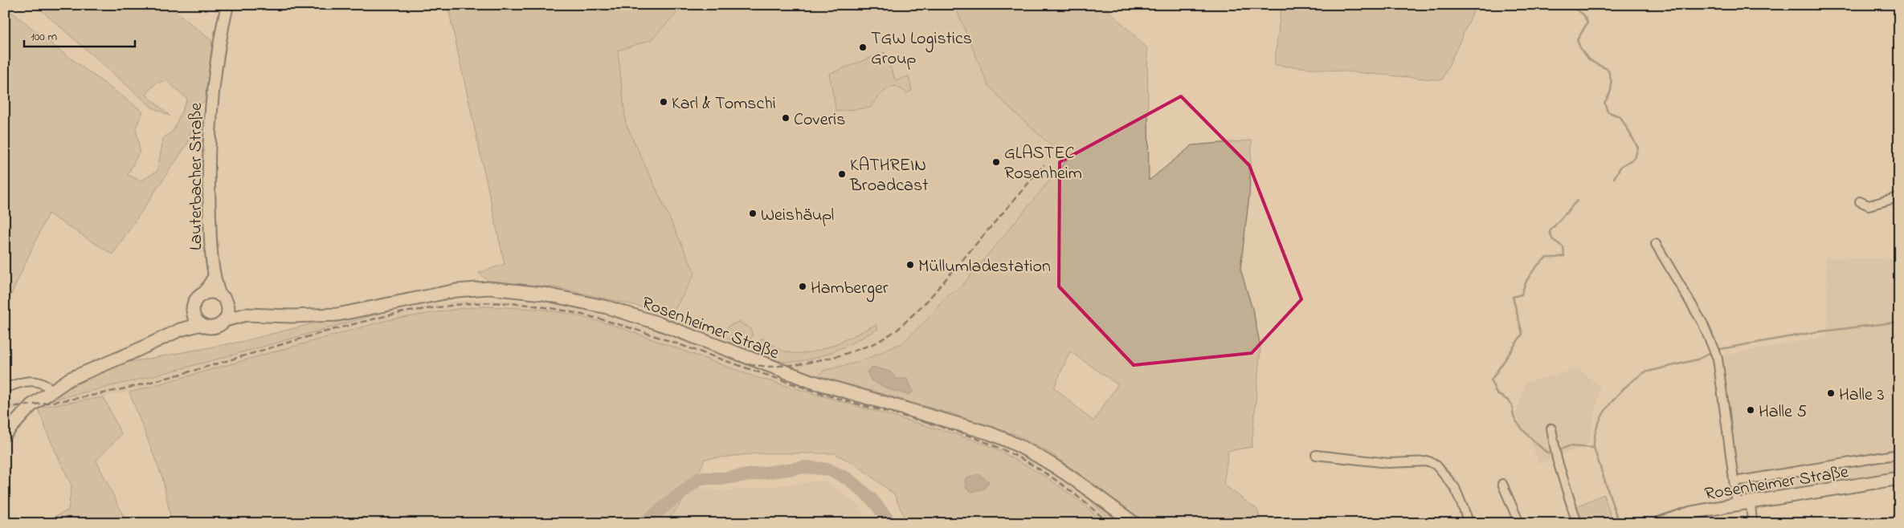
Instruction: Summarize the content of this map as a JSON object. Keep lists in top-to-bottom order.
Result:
{
  "streets": {
    "main road": ["Rosenheimer Straße"],
    "street": ["Lauterbacher Straße"]
  },
  "crossings": [
    ["Lauterbacher Straße", "Rosenheimer Straße"]
  ],
  "places": [
    "TGW Logistics Group",
    "Karl & Tomschi",
    "Coveris",
    "GLASTEC Rosenheim",
    "KATHREIN Broadcast",
    "Weishäupl",
    "Müllumladestation",
    "Hamberger",
    "Halle 3",
    "Halle 5"
  ],
  "scale_bar": "100 m"
}
